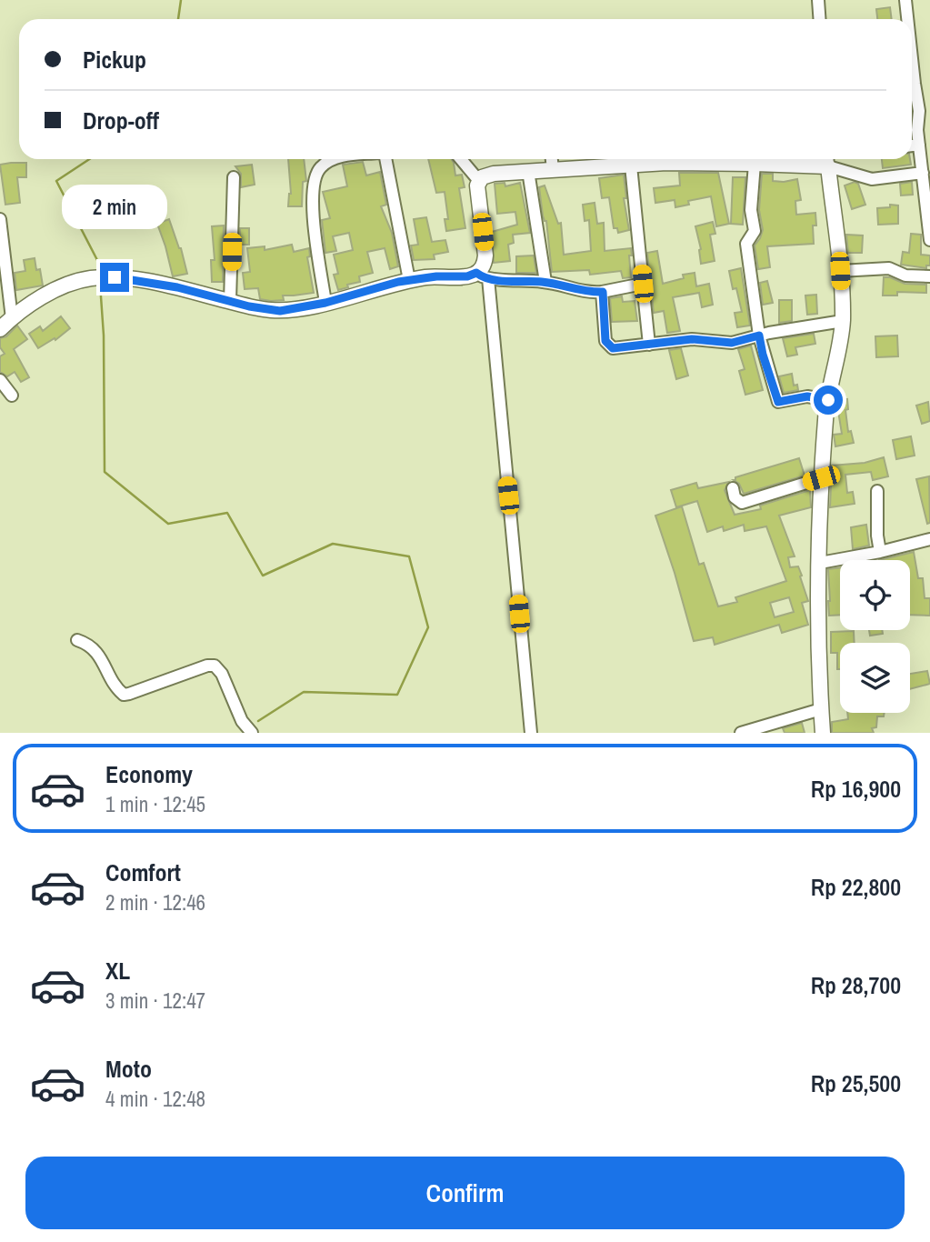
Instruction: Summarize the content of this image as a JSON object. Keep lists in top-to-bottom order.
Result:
{
  "page": {
    "banner": ["Pickup", "Drop-off"],
    "bubble": "2 min",
    "list": [
      {
        "name": "Economy",
        "note": "1 min · 12:45",
        "value": "Rp 16,900"
      },
      {
        "name": "Comfort",
        "note": "2 min · 12:46",
        "value": "Rp 22,800"
      },
      {
        "name": "XL",
        "note": "3 min · 12:47",
        "value": "Rp 28,700"
      },
      {
        "name": "Moto",
        "note": "4 min · 12:48",
        "value": "Rp 25,500"
      }
    ],
    "buttons": "Confirm"
  }
}
